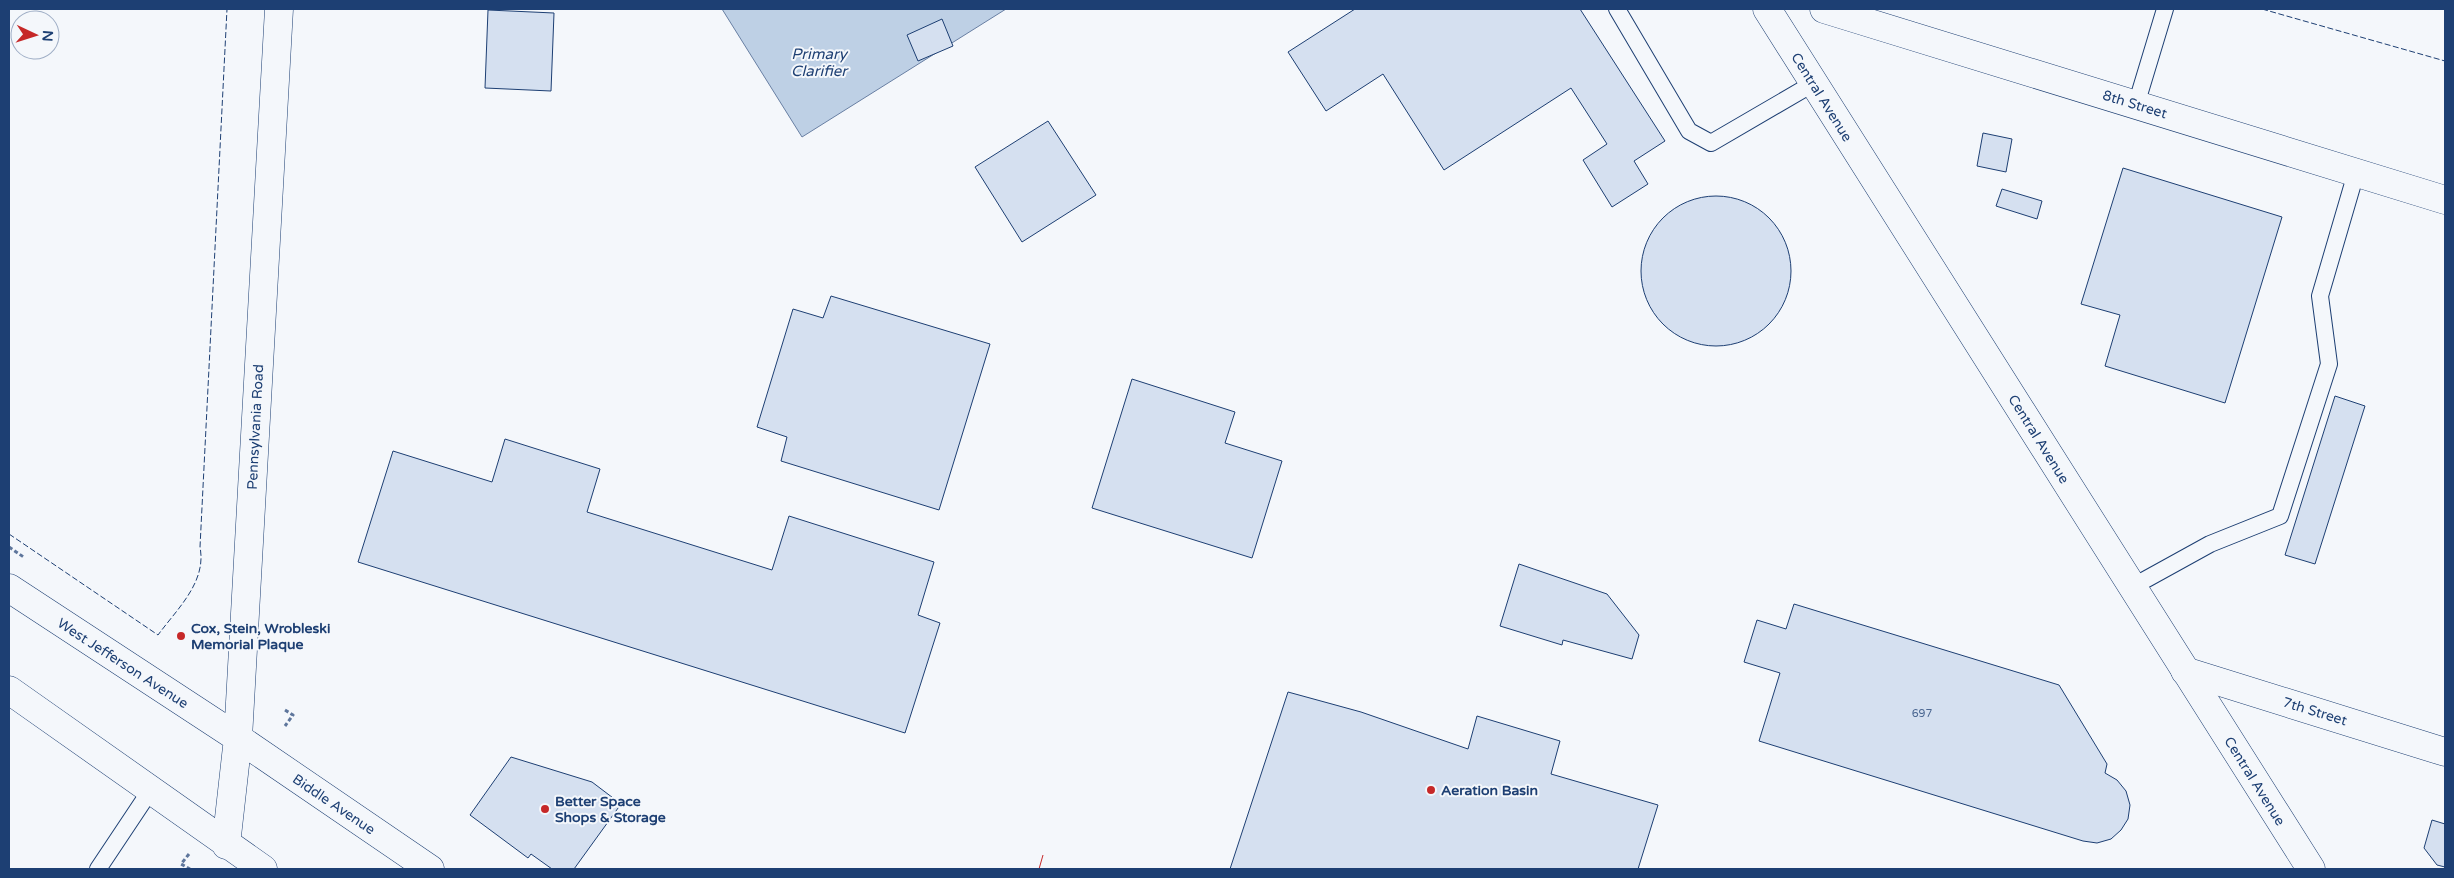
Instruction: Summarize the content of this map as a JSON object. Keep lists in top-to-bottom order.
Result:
{
  "streets": {
    "street": [
      "Central Avenue",
      "8th Street",
      "Pennsylvania Road",
      "West Jefferson Avenue",
      "7th Street",
      "Biddle Avenue"
    ]
  },
  "crossings": [
    ["Central Avenue", "7th Street"],
    ["Pennsylvania Road", "West Jefferson Avenue"],
    ["Pennsylvania Road", "Biddle Avenue"],
    ["West Jefferson Avenue", "Biddle Avenue"]
  ],
  "water": ["Primary Clarifier"],
  "places": ["Cox, Stein, Wrobleski Memorial Plaque", "Aeration Basin", "Better Space Shops & Storage"],
  "house_numbers": ["697"],
  "north": "right"
}
